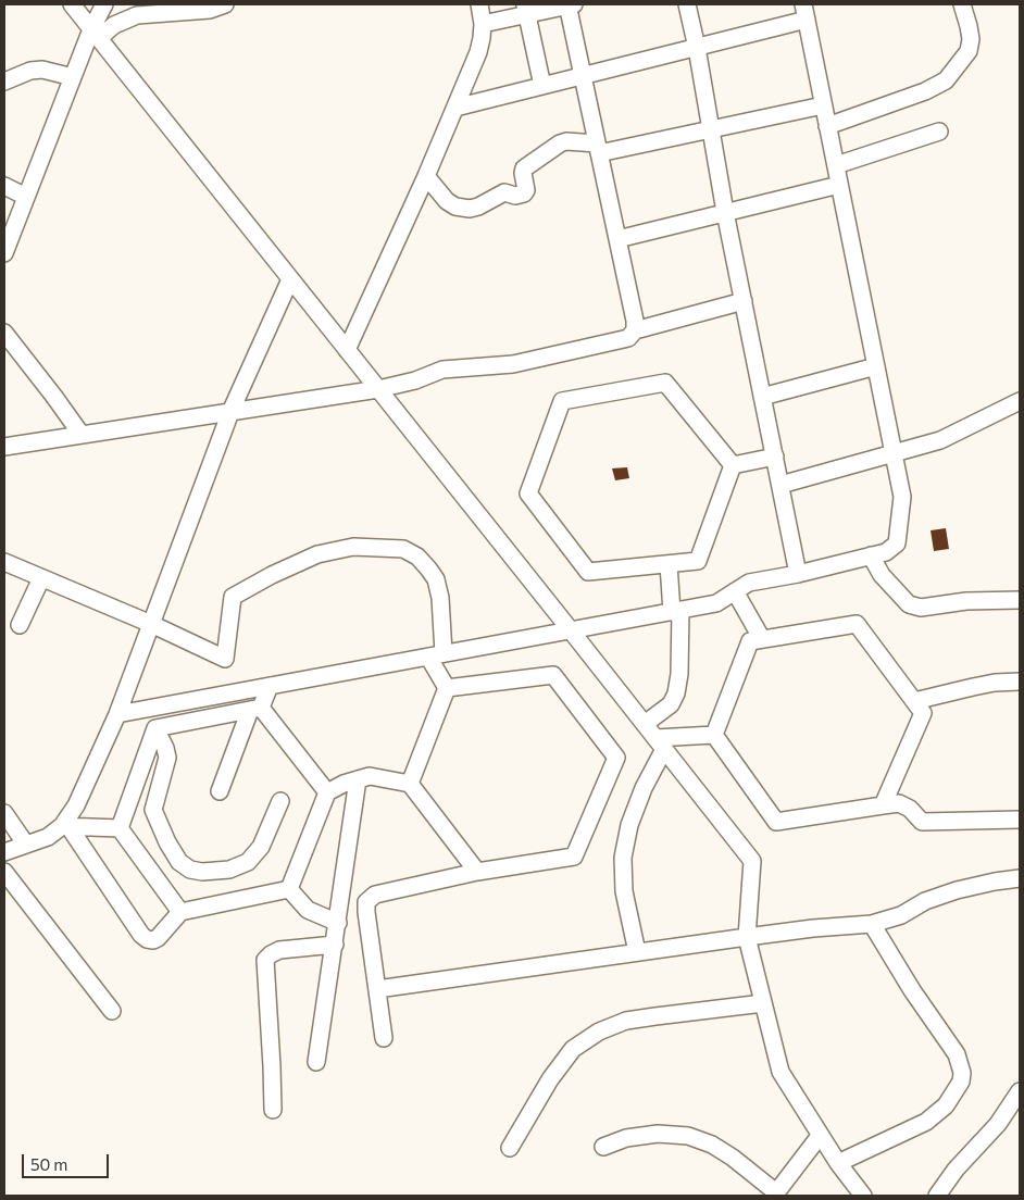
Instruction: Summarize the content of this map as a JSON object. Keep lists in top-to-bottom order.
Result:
{
  "scale_bar": "50 m"
}
